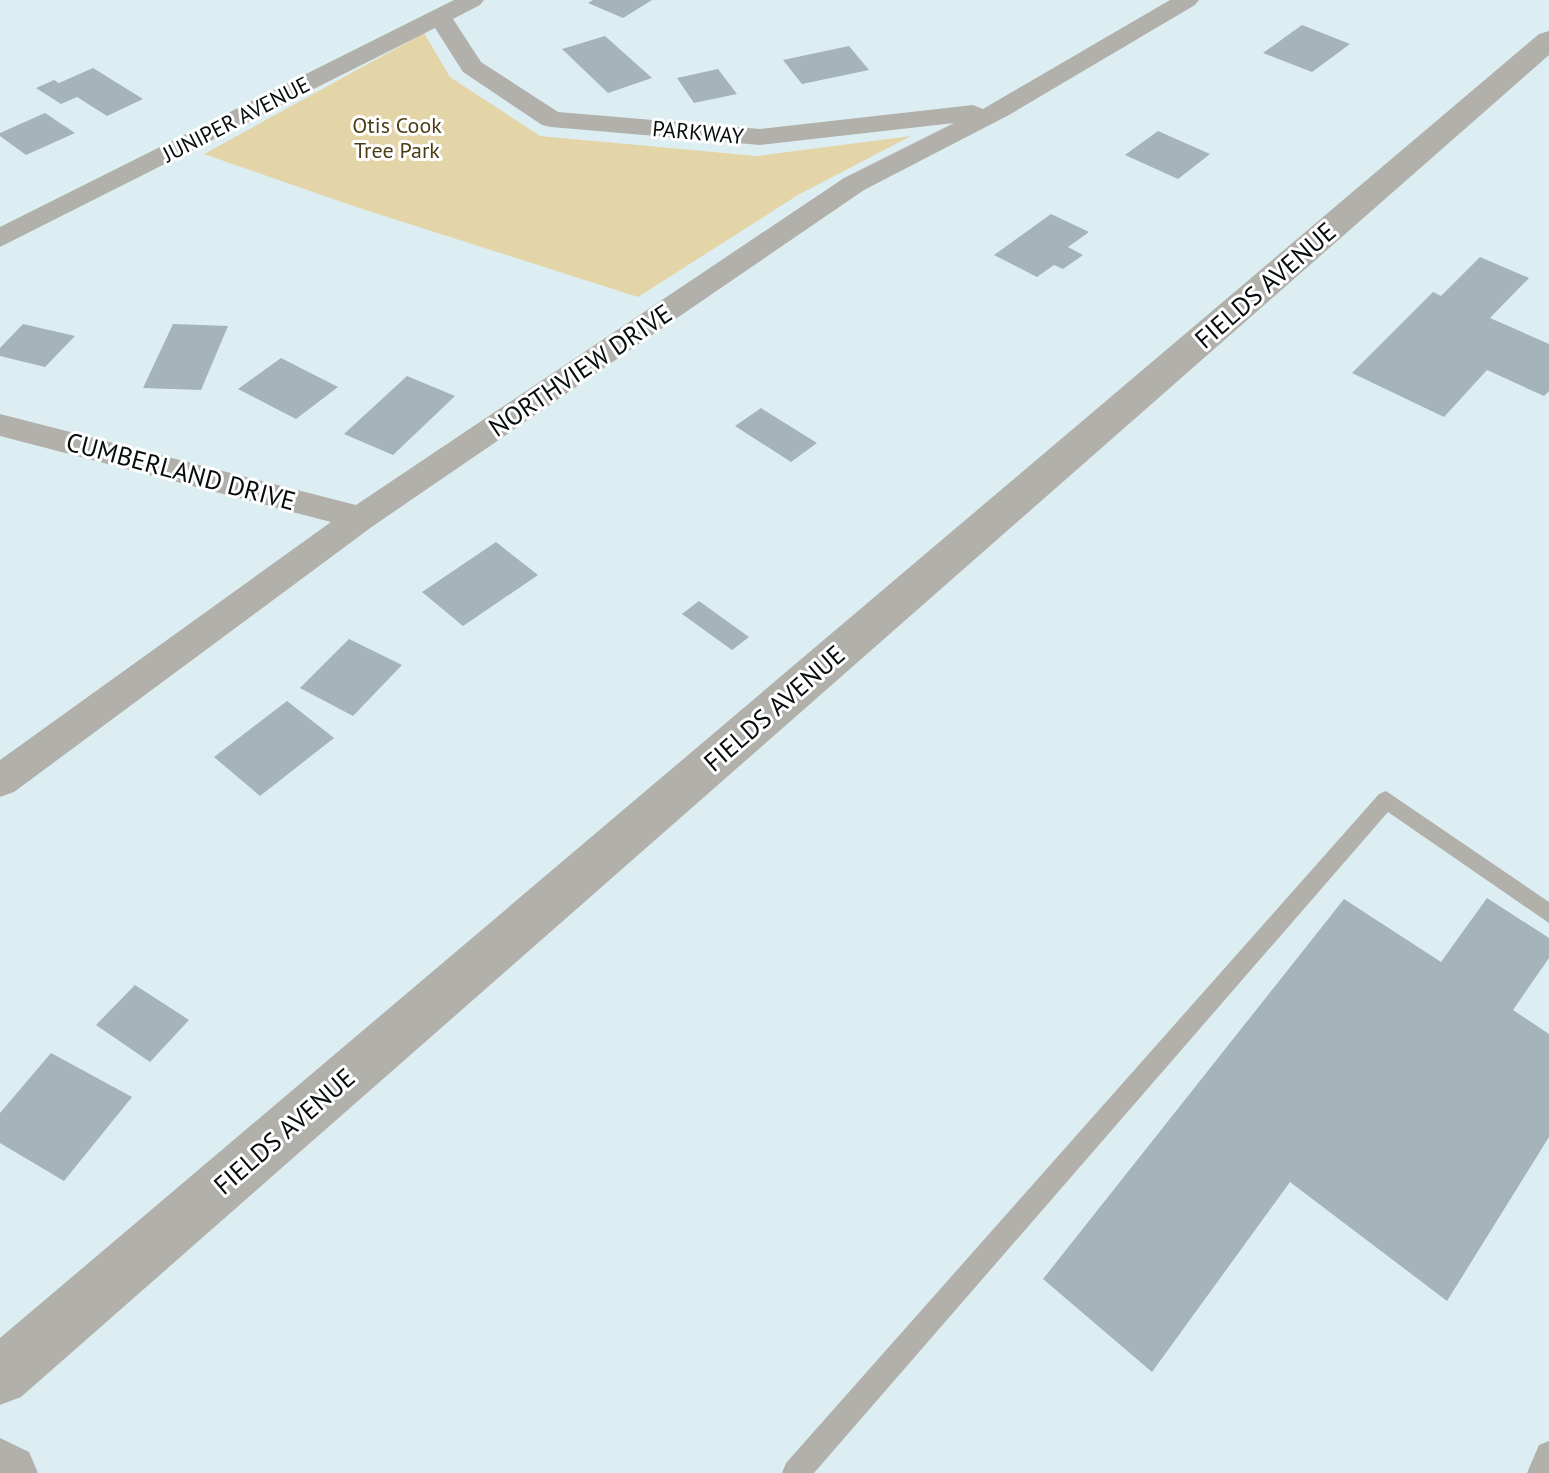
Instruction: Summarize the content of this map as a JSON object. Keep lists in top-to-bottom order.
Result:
{
  "streets": {
    "street": [
      "JUNIPER AVENUE",
      "PARKWAY",
      "FIELDS AVENUE",
      "NORTHVIEW DRIVE",
      "CUMBERLAND DRIVE"
    ]
  },
  "crossings": [
    ["JUNIPER AVENUE", "PARKWAY"],
    ["PARKWAY", "NORTHVIEW DRIVE"],
    ["NORTHVIEW DRIVE", "CUMBERLAND DRIVE"]
  ],
  "parks": ["Otis Cook Tree Park"]
}
